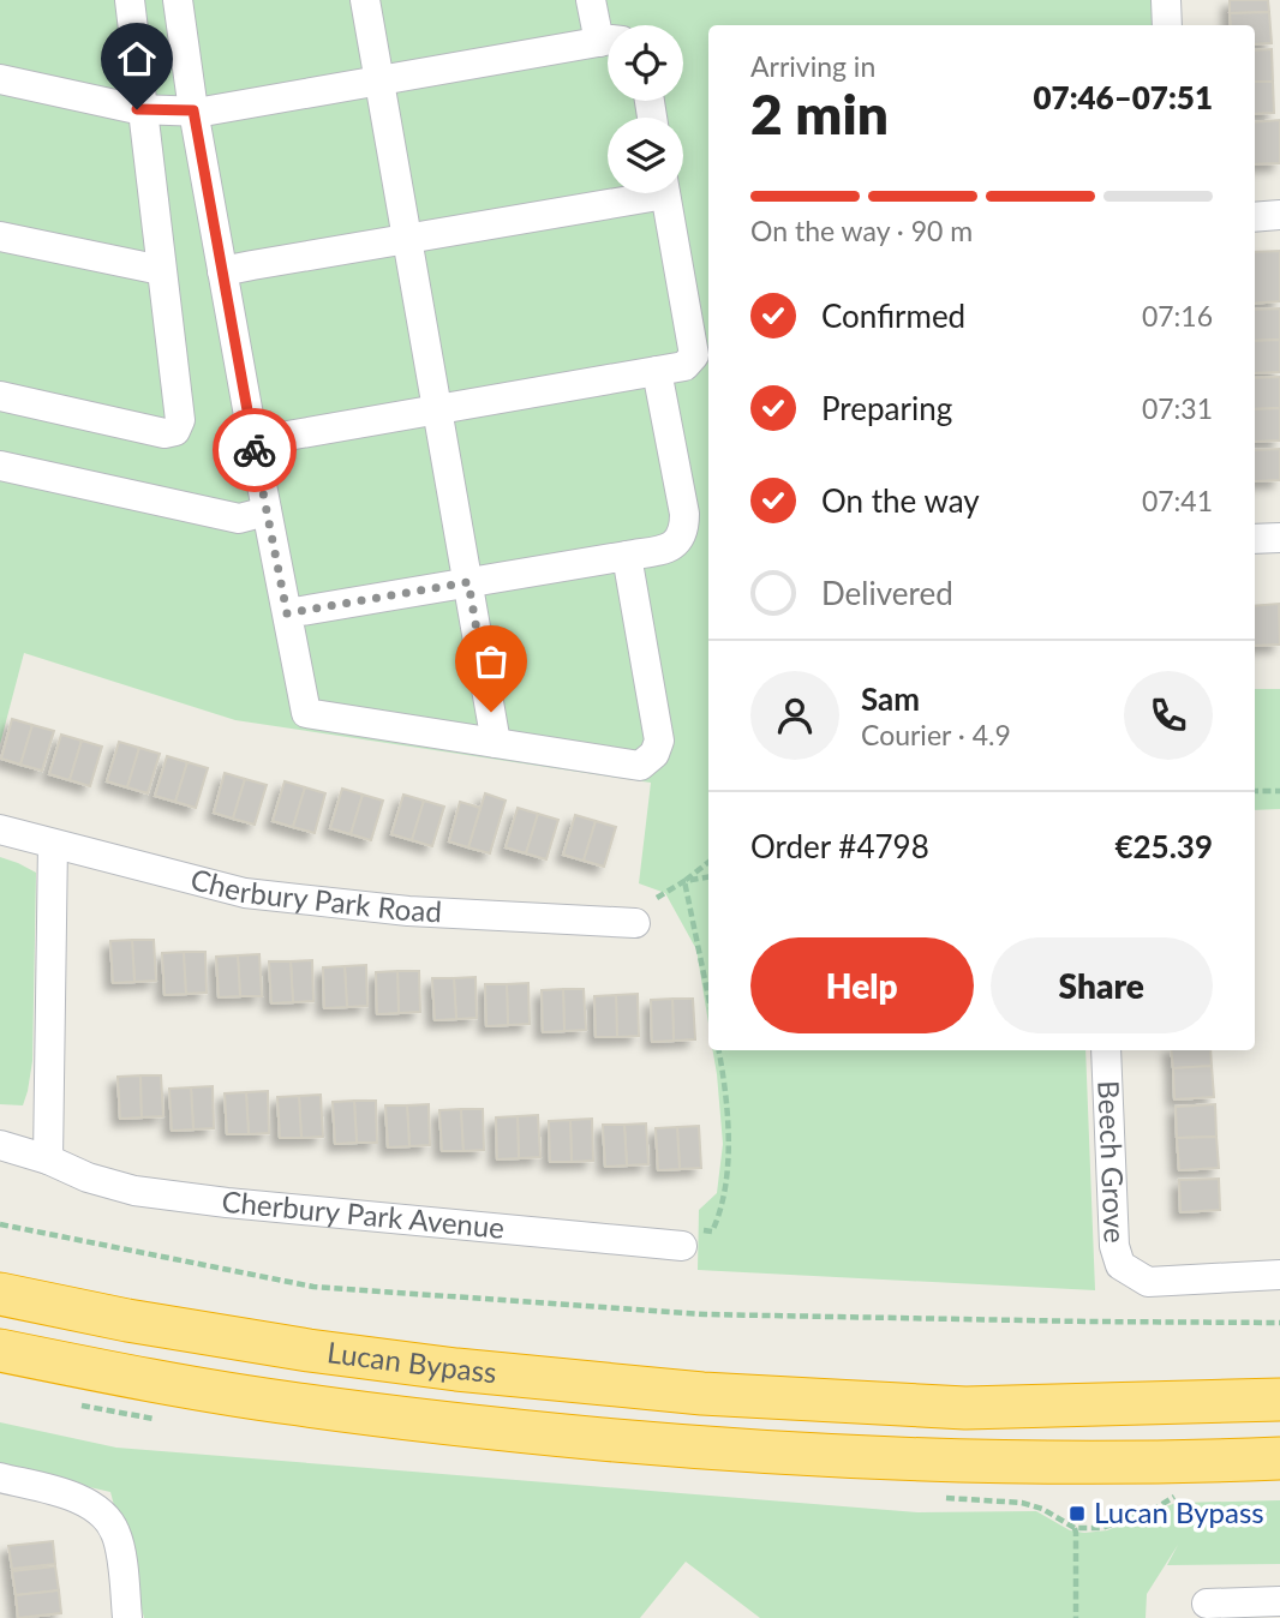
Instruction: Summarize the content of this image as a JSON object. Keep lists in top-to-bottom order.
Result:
{
  "streets": {
    "highway": ["Lucan Bypass"],
    "street": ["Cherbury Park Road", "Beech Grove", "Cherbury Park Avenue"]
  },
  "places": {
    "transit": ["Lucan Bypass"]
  },
  "page": {
    "heading": ["2 min", "Arriving in", "07:46–07:51"],
    "panel": [
      "Sam",
      "Courier · 4.9",
      "Order #4798",
      "€25.39"
    ],
    "bar": "On the way · 90 m",
    "list": [
      ["Confirmed", "07:16"],
      ["Preparing", "07:31"],
      ["On the way", "07:41"],
      "Delivered"
    ],
    "buttons": ["Help", "Share"]
  }
}
